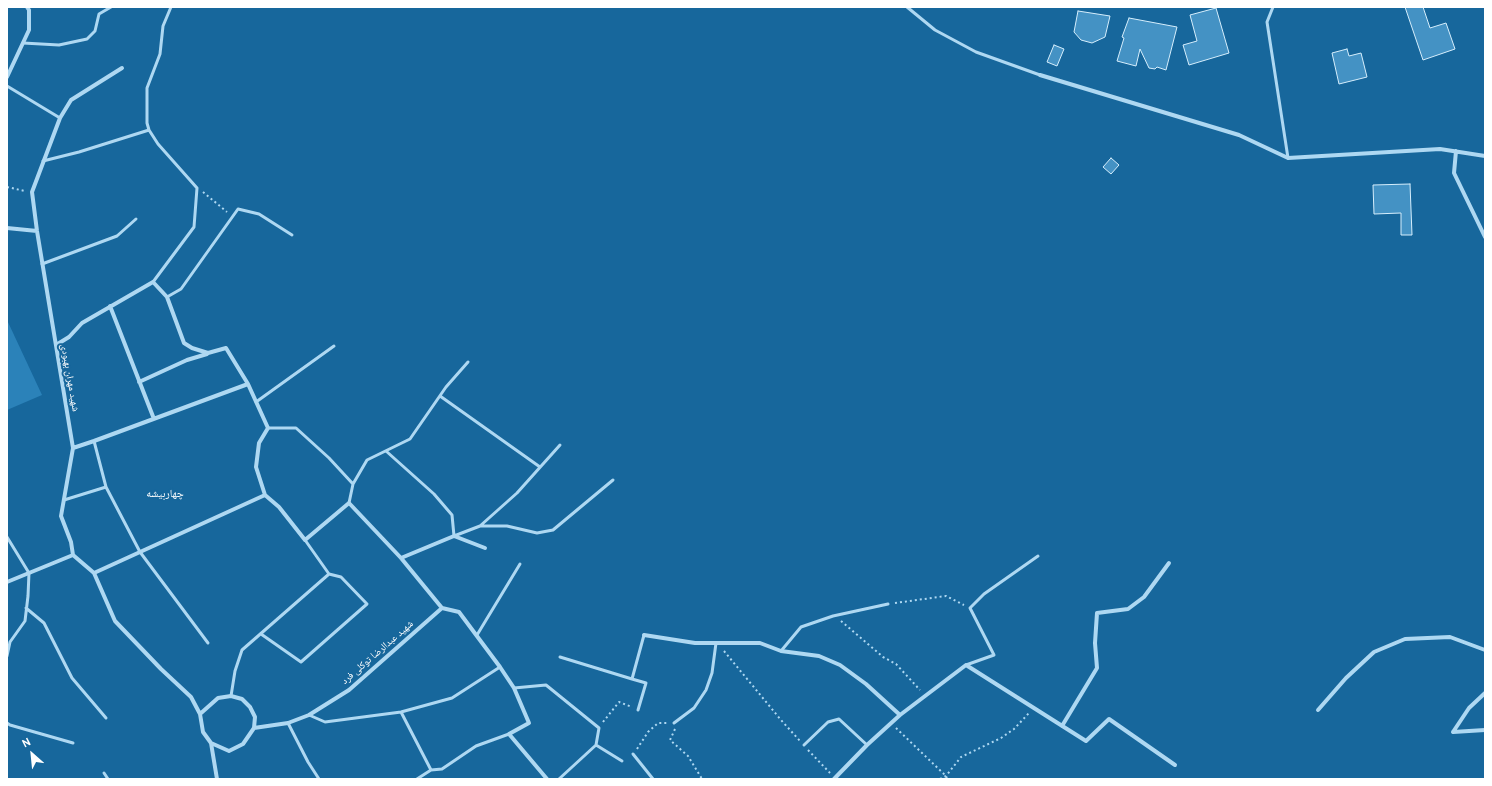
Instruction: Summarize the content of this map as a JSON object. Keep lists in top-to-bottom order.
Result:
{
  "streets": {
    "street": ["شهید مهران بهبودی", "شهید عبدالرضا توکلی فرد"]
  },
  "districts": ["چهاربیشه"],
  "north": "top left"
}
